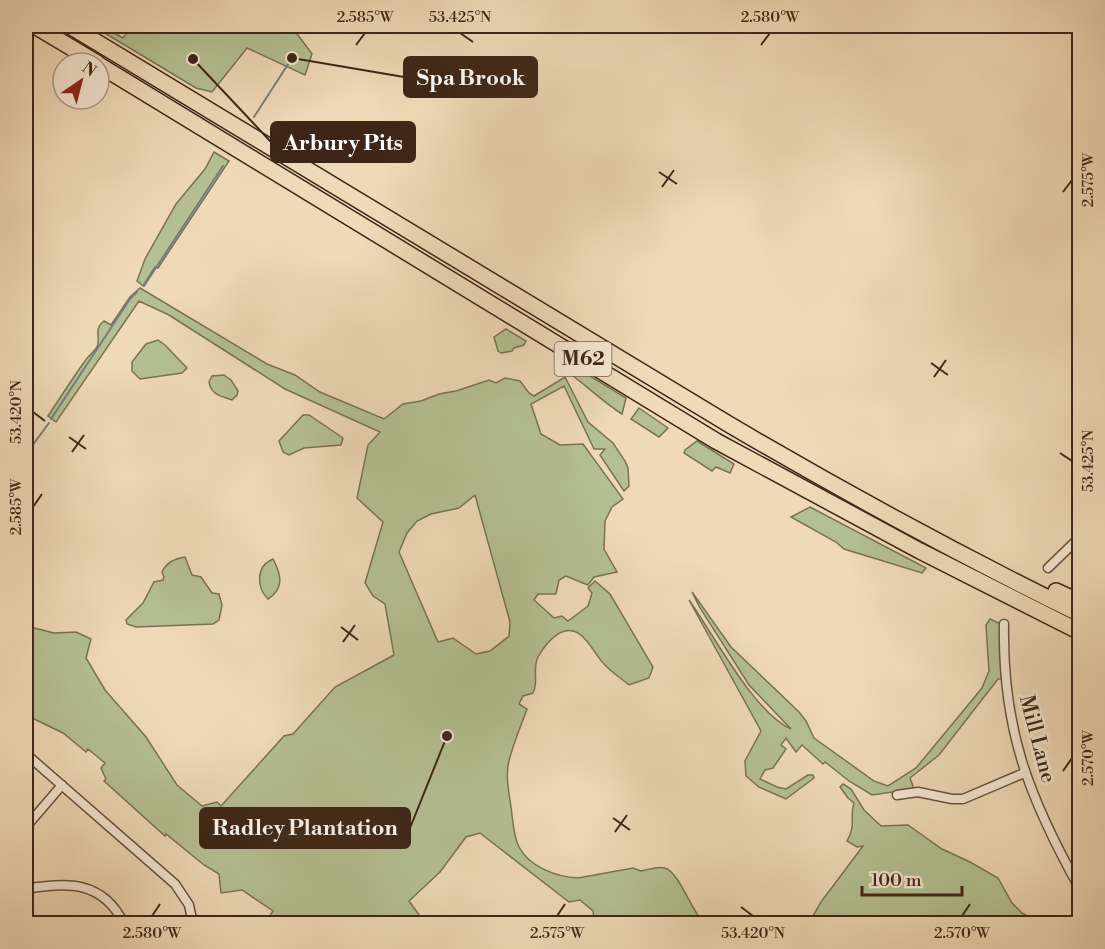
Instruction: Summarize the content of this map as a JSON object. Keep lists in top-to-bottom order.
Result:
{
  "streets": {
    "highway": ["M62"],
    "street": ["Mill Lane"]
  },
  "places": ["Spa Brook", "Arbury Pits", "Radley Plantation"],
  "scale_bar": "100 m",
  "north": "top right",
  "coordinates": [
    "2.585°W",
    "53.425°N",
    "2.580°W",
    "2.575°W",
    "53.420°N",
    "2.570°W"
  ]
}
